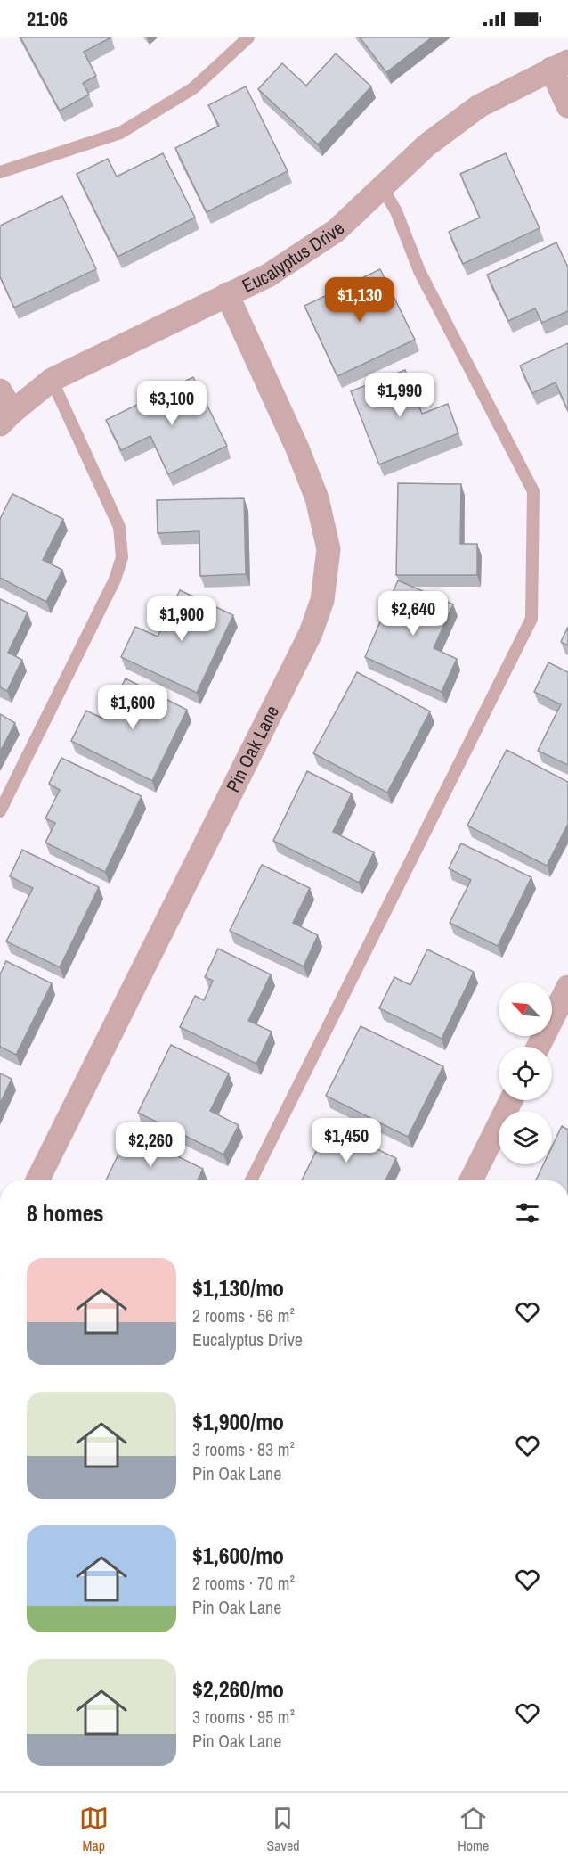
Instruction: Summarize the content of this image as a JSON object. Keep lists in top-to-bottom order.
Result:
{
  "streets": {
    "street": ["Eucalyptus Drive", "Pin Oak Lane"]
  },
  "crossings": [
    ["Eucalyptus Drive", "Pin Oak Lane"]
  ],
  "north": "top left",
  "page": {
    "status": "21:06",
    "price": [
      "$1,130",
      "$1,990",
      "$3,100",
      "$2,640",
      "$1,900",
      "$1,600",
      "$1,450",
      "$2,260"
    ],
    "heading": "8 homes",
    "list": [
      {
        "name": "$1,130/mo",
        "note": "2 rooms · 56 m² · Eucalyptus Drive"
      },
      {
        "name": "$1,900/mo",
        "note": "3 rooms · 83 m² · Pin Oak Lane"
      },
      {
        "name": "$1,600/mo",
        "note": "2 rooms · 70 m² · Pin Oak Lane"
      },
      {
        "name": "$2,260/mo",
        "note": "3 rooms · 95 m² · Pin Oak Lane"
      }
    ],
    "tabs": ["Map", "Saved", "Home"]
  }
}
